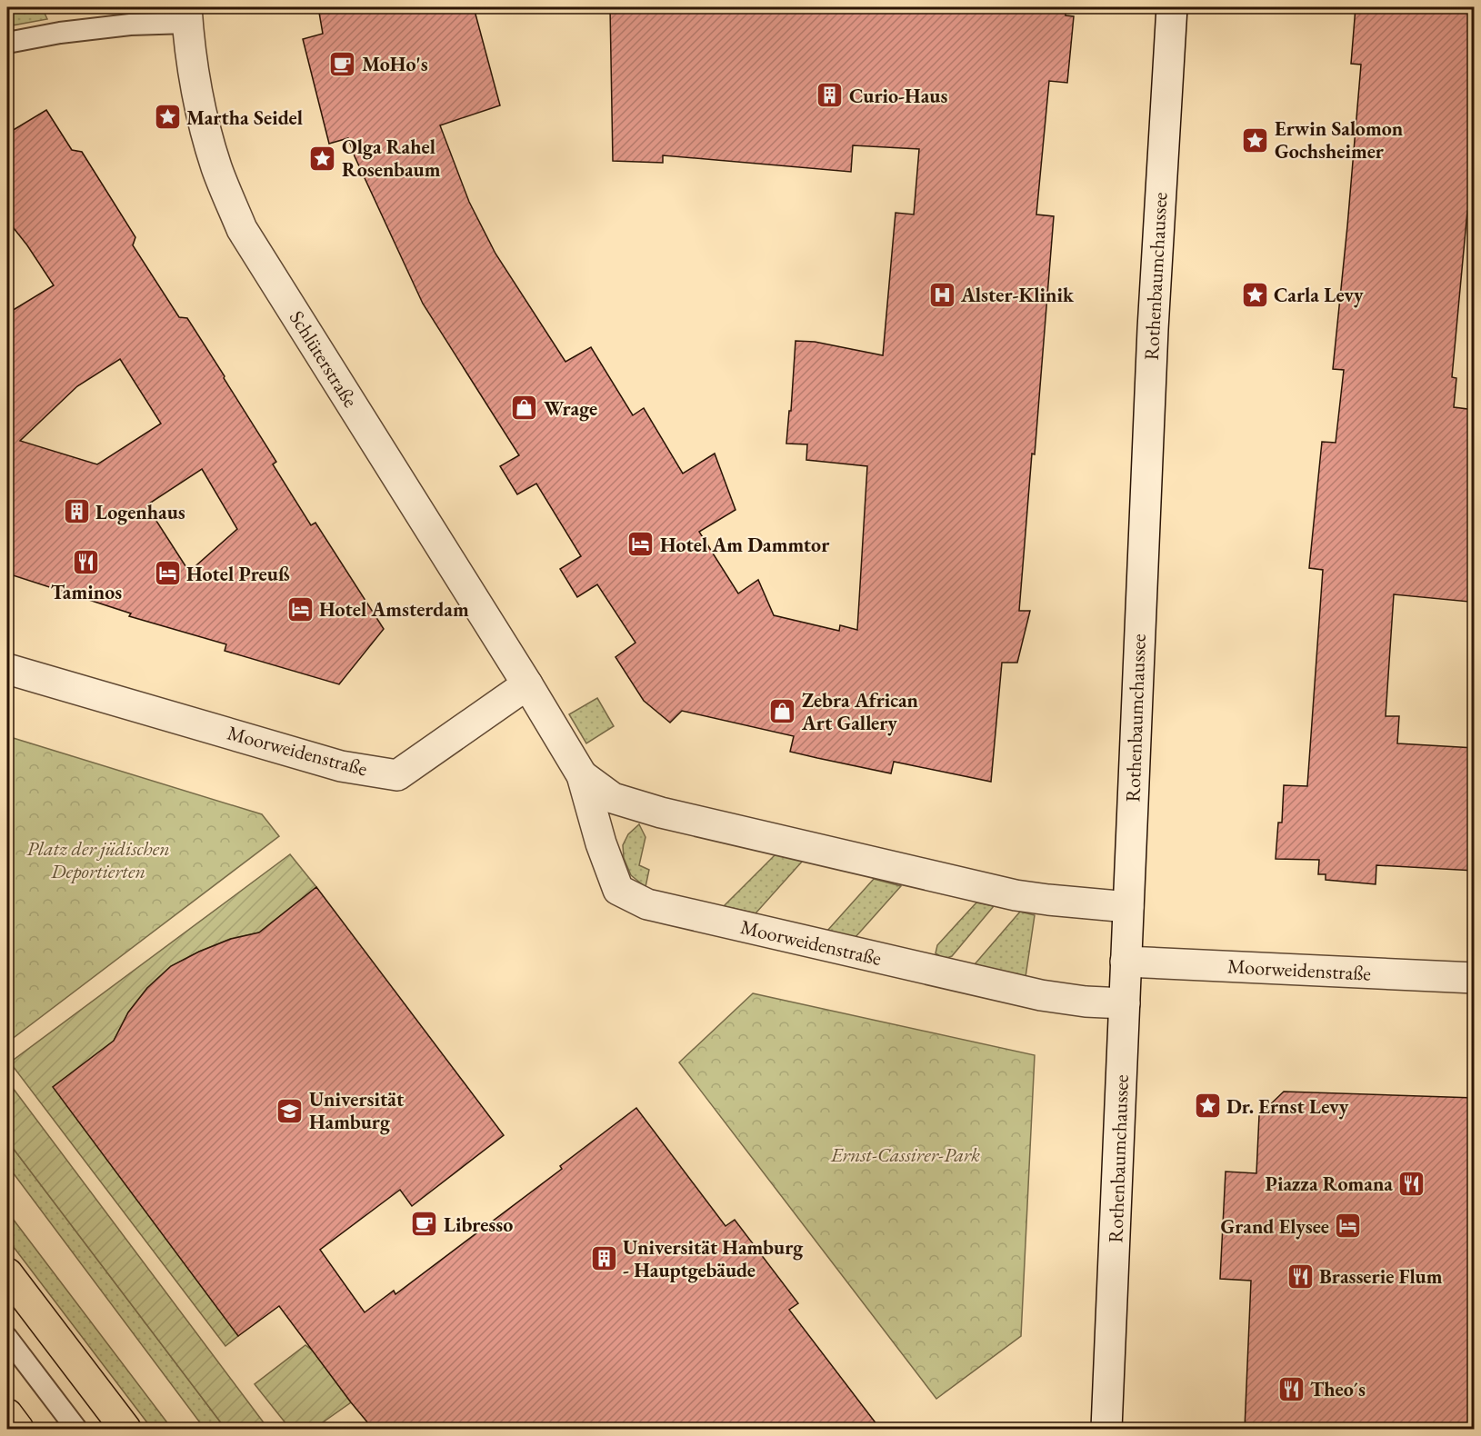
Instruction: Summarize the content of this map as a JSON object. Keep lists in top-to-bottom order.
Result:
{
  "streets": {
    "street": ["Rothenbaumchaussee", "Schlüterstraße", "Moorweidenstraße"]
  },
  "crossings": [
    ["Rothenbaumchaussee", "Moorweidenstraße"],
    ["Schlüterstraße", "Moorweidenstraße"]
  ],
  "parks": ["Platz der jüdischen Deportierten", "Ernst-Cassirer-Park"],
  "places": {
    "cafe": ["MoHo's", "Libresso"],
    "building": ["Curio-Haus", "Logenhaus", "Universität Hamburg - Hauptgebäude"],
    "place": [
      "Martha Seidel",
      "Erwin Salomon Gochsheimer",
      "Olga Rahel Rosenbaum",
      "Carla Levy",
      "Dr. Ernst Levy"
    ],
    "hospital": ["Alster-Klinik"],
    "shop": ["Wrage", "Zebra African Art Gallery"],
    "hotel": [
      "Hotel Am Dammtor",
      "Hotel Preuß",
      "Hotel Amsterdam",
      "Grand Elysee"
    ],
    "restaurant": [
      "Taminos",
      "Piazza Romana",
      "Brasserie Flum",
      "Theo´s"
    ],
    "school or university": ["Universität Hamburg"]
  }
}
